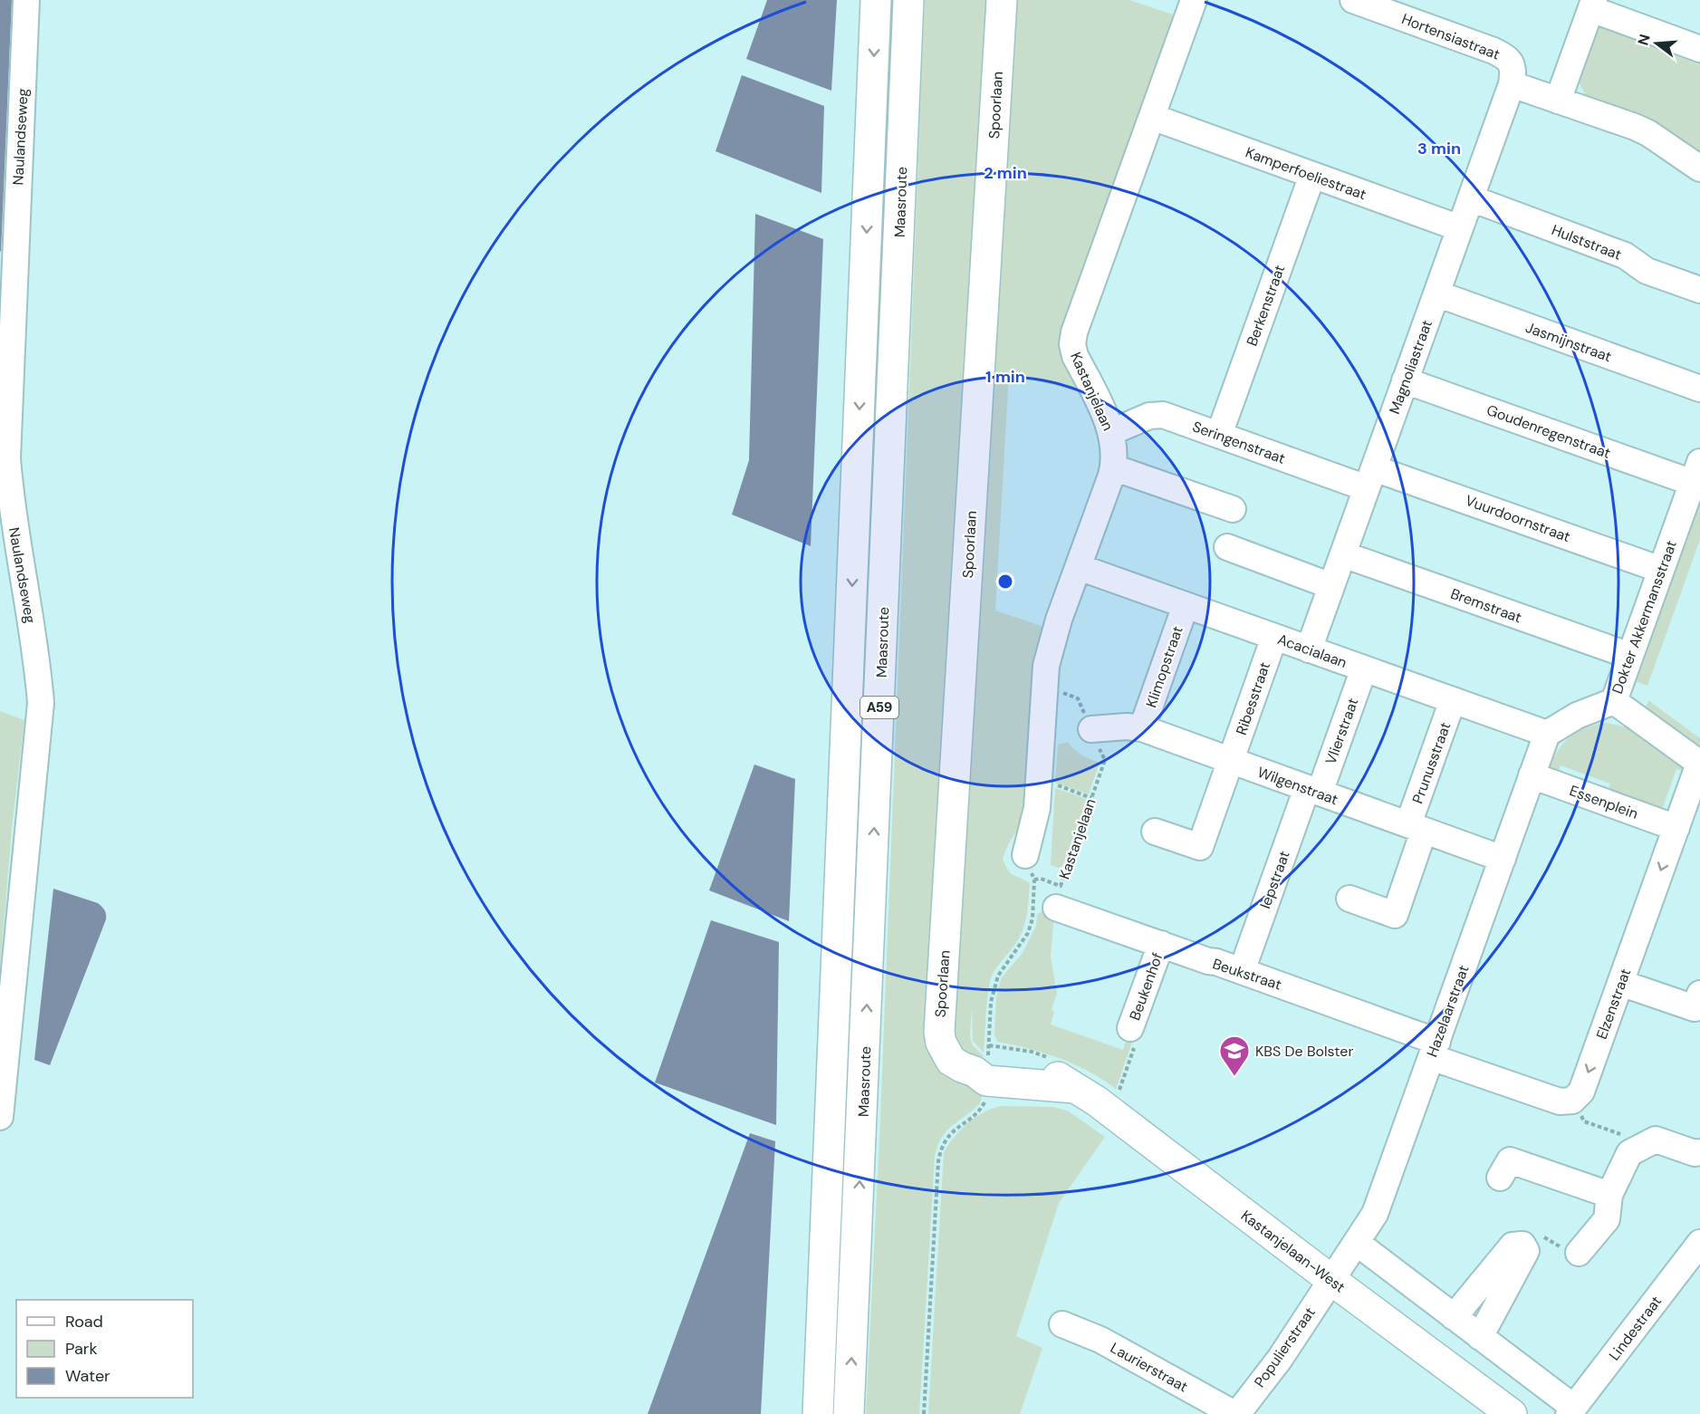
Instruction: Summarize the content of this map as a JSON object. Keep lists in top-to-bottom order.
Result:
{
  "streets": {
    "main road": [
      "Spoorlaan",
      "Maasroute",
      "A59",
      "Kastanjelaan-West"
    ],
    "street": [
      "Hortensiastraat",
      "Naulandseweg",
      "Kamperfoeliestraat",
      "Hulststraat",
      "Berkenstraat",
      "Jasmijnstraat",
      "Magnoliastraat",
      "Kastanjelaan",
      "Goudenregenstraat",
      "Seringenstraat",
      "Vuurdoornstraat",
      "Bremstraat",
      "Dokter Akkermansstraat",
      "Acacialaan",
      "Klimopstraat",
      "Ribesstraat",
      "Vlierstraat",
      "Prunusstraat",
      "Wilgenstraat",
      "Essenplein",
      "Iepstraat",
      "Beukstraat",
      "Beukenhof",
      "Elzenstraat",
      "Hazelaarstraat",
      "Lindestraat",
      "Populierstraat",
      "Laurierstraat"
    ]
  },
  "crossings": [
    ["Hortensiastraat", "Magnoliastraat"],
    ["Spoorlaan", "Kastanjelaan-West"],
    ["Kamperfoeliestraat", "Berkenstraat"],
    ["Kamperfoeliestraat", "Magnoliastraat"],
    ["Kamperfoeliestraat", "Kastanjelaan"],
    ["Hulststraat", "Magnoliastraat"],
    ["Berkenstraat", "Seringenstraat"],
    ["Jasmijnstraat", "Magnoliastraat"],
    ["Magnoliastraat", "Goudenregenstraat"],
    ["Magnoliastraat", "Seringenstraat"],
    ["Magnoliastraat", "Vuurdoornstraat"],
    ["Magnoliastraat", "Bremstraat"],
    ["Magnoliastraat", "Acacialaan"],
    ["Kastanjelaan", "Seringenstraat"],
    ["Kastanjelaan", "Acacialaan"],
    ["Kastanjelaan", "Beukstraat"],
    ["Goudenregenstraat", "Dokter Akkermansstraat"],
    ["Seringenstraat", "Vuurdoornstraat"],
    ["Vuurdoornstraat", "Dokter Akkermansstraat"],
    ["Bremstraat", "Dokter Akkermansstraat"],
    ["Dokter Akkermansstraat", "Acacialaan"],
    ["Dokter Akkermansstraat", "Hazelaarstraat"],
    ["Acacialaan", "Klimopstraat"],
    ["Acacialaan", "Ribesstraat"],
    ["Acacialaan", "Vlierstraat"],
    ["Acacialaan", "Prunusstraat"],
    ["Acacialaan", "Hazelaarstraat"],
    ["Klimopstraat", "Wilgenstraat"],
    ["Ribesstraat", "Wilgenstraat"],
    ["Vlierstraat", "Wilgenstraat"],
    ["Vlierstraat", "Iepstraat"],
    ["Prunusstraat", "Wilgenstraat"],
    ["Wilgenstraat", "Iepstraat"],
    ["Wilgenstraat", "Hazelaarstraat"],
    ["Essenplein", "Elzenstraat"],
    ["Essenplein", "Hazelaarstraat"],
    ["Iepstraat", "Beukstraat"],
    ["Beukstraat", "Beukenhof"],
    ["Beukstraat", "Hazelaarstraat"],
    ["Hazelaarstraat", "Kastanjelaan-West"],
    ["Hazelaarstraat", "Populierstraat"],
    ["Kastanjelaan-West", "Populierstraat"],
    ["Populierstraat", "Laurierstraat"]
  ],
  "one_way": ["Elzenstraat"],
  "places": {
    "school or university": ["KBS De Bolster"]
  },
  "legend": ["Road", "Park", "Water"],
  "north": "left",
  "rings": ["3 min", "2 min", "1 min"]
}
